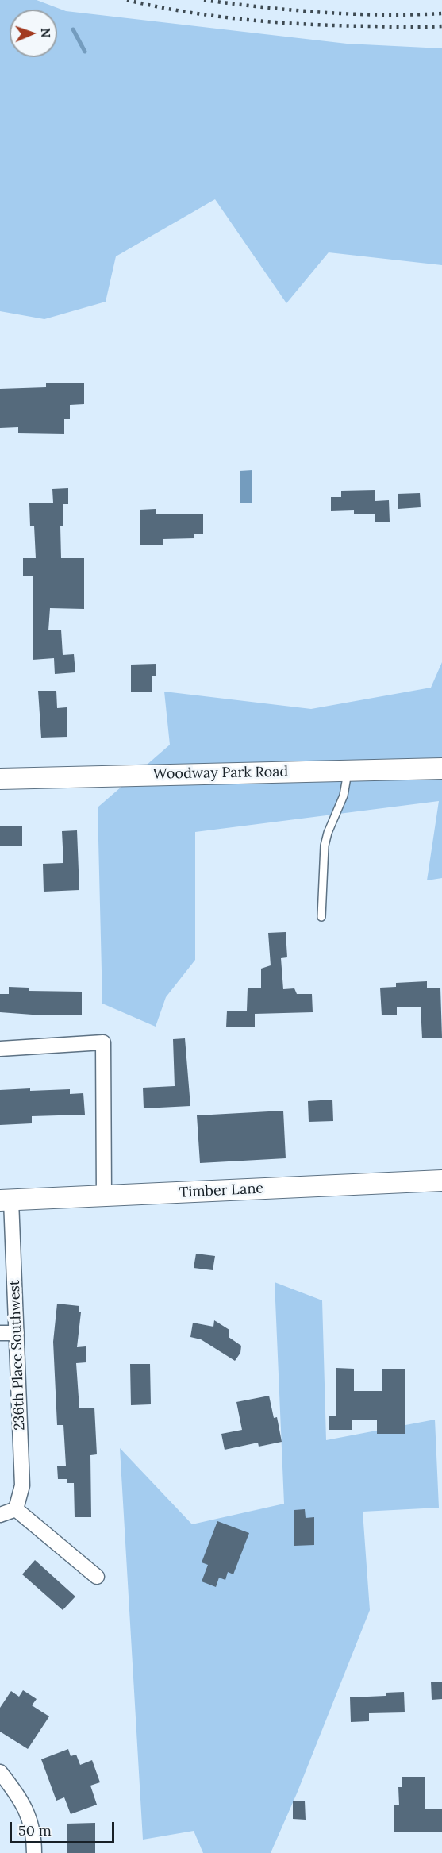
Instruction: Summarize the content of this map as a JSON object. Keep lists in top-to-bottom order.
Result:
{
  "streets": {
    "street": ["Woodway Park Road", "Timber Lane", "236th Place Southwest"]
  },
  "crossings": [
    ["Timber Lane", "236th Place Southwest"]
  ],
  "scale_bar": "50 m",
  "north": "right"
}
